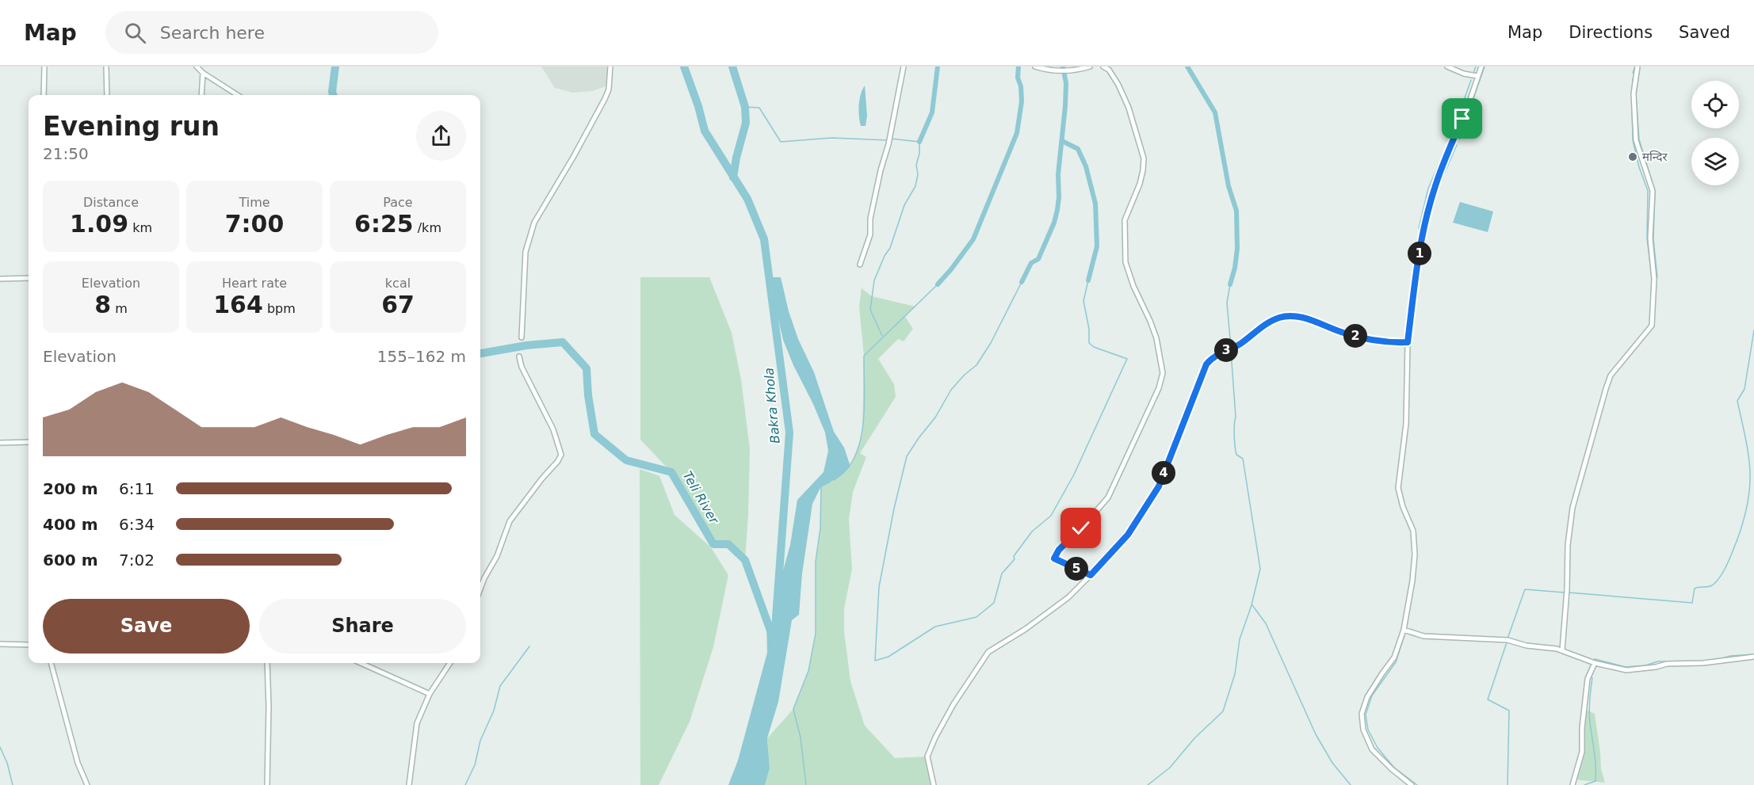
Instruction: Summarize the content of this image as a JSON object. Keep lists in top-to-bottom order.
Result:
{
  "water": ["Bakra Khola", "Teli River"],
  "places": ["मन्दिर"],
  "page": {
    "header": "Map",
    "search": "Search here",
    "nav": ["Map", "Directions", "Saved"],
    "heading": ["Evening run", "21:50"],
    "stats": [
      ["Distance", "1.09 km"],
      ["Time", "7:00"],
      ["Pace", "6:25 /km"],
      ["Elevation", "8 m"],
      ["Heart rate", "164 bpm"],
      ["kcal", "67"]
    ],
    "pins": [
      "1",
      "2",
      "3",
      "4",
      "5"
    ],
    "chart": ["Elevation", "155–162 m"],
    "list": [
      {
        "name": "200 m",
        "note": "6:11"
      },
      {
        "name": "400 m",
        "note": "6:34"
      },
      {
        "name": "600 m",
        "note": "7:02"
      }
    ],
    "buttons": ["Save", "Share"]
  }
}
